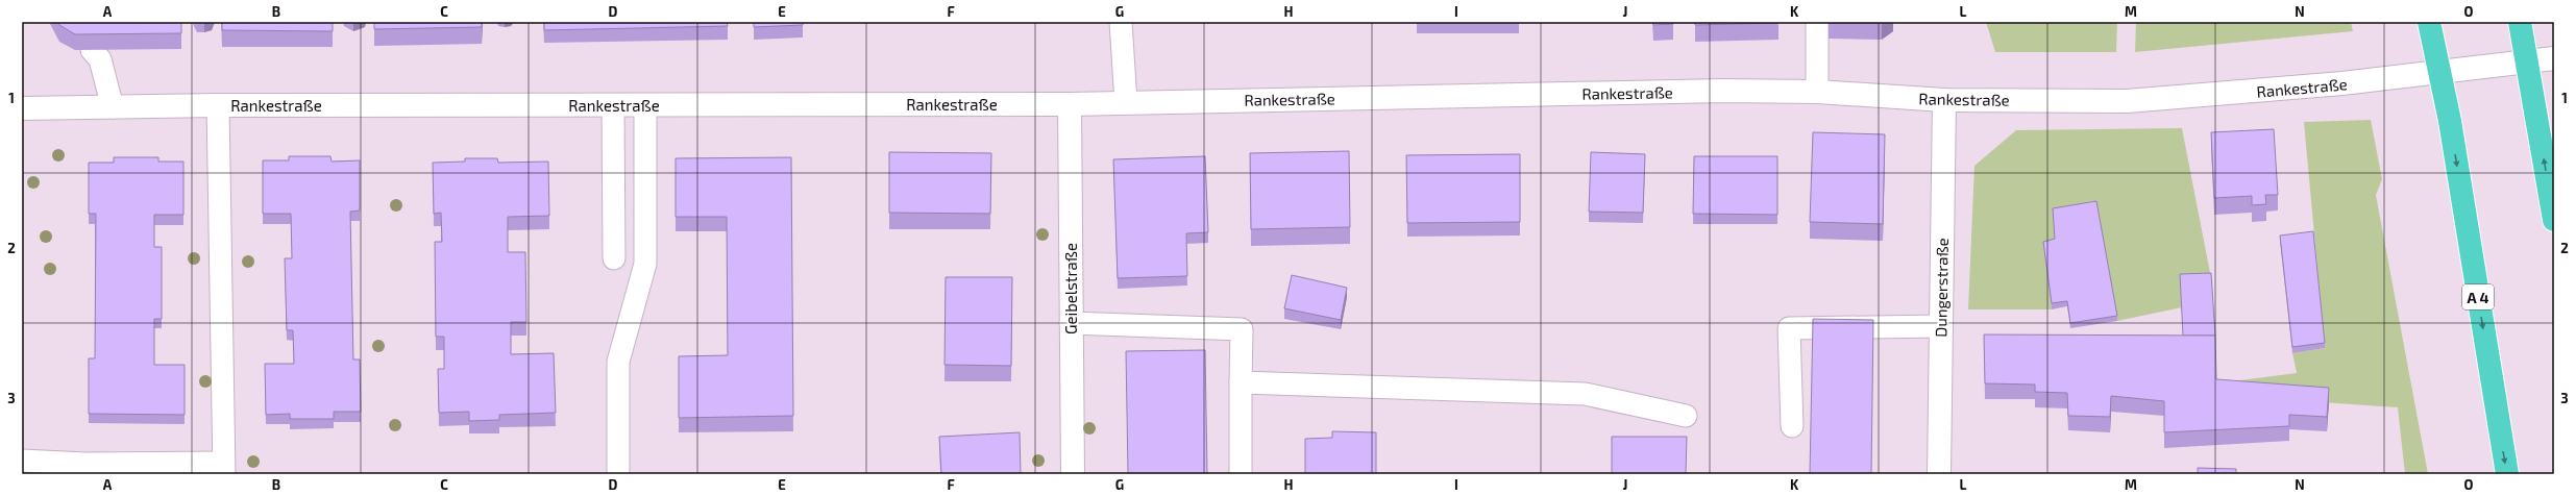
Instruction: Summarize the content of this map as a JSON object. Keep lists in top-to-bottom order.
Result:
{
  "streets": {
    "highway": ["A 4"],
    "street": ["Rankestraße", "Dungerstraße", "Geibelstraße"]
  },
  "crossings": [
    ["Rankestraße", "Dungerstraße"],
    ["Rankestraße", "Geibelstraße"]
  ],
  "grid": {
    "columns": [
      "A",
      "B",
      "C",
      "D",
      "E",
      "F",
      "G",
      "H",
      "I",
      "J",
      "K",
      "L",
      "M",
      "N",
      "O"
    ],
    "rows": ["1", "2", "3"]
  }
}
